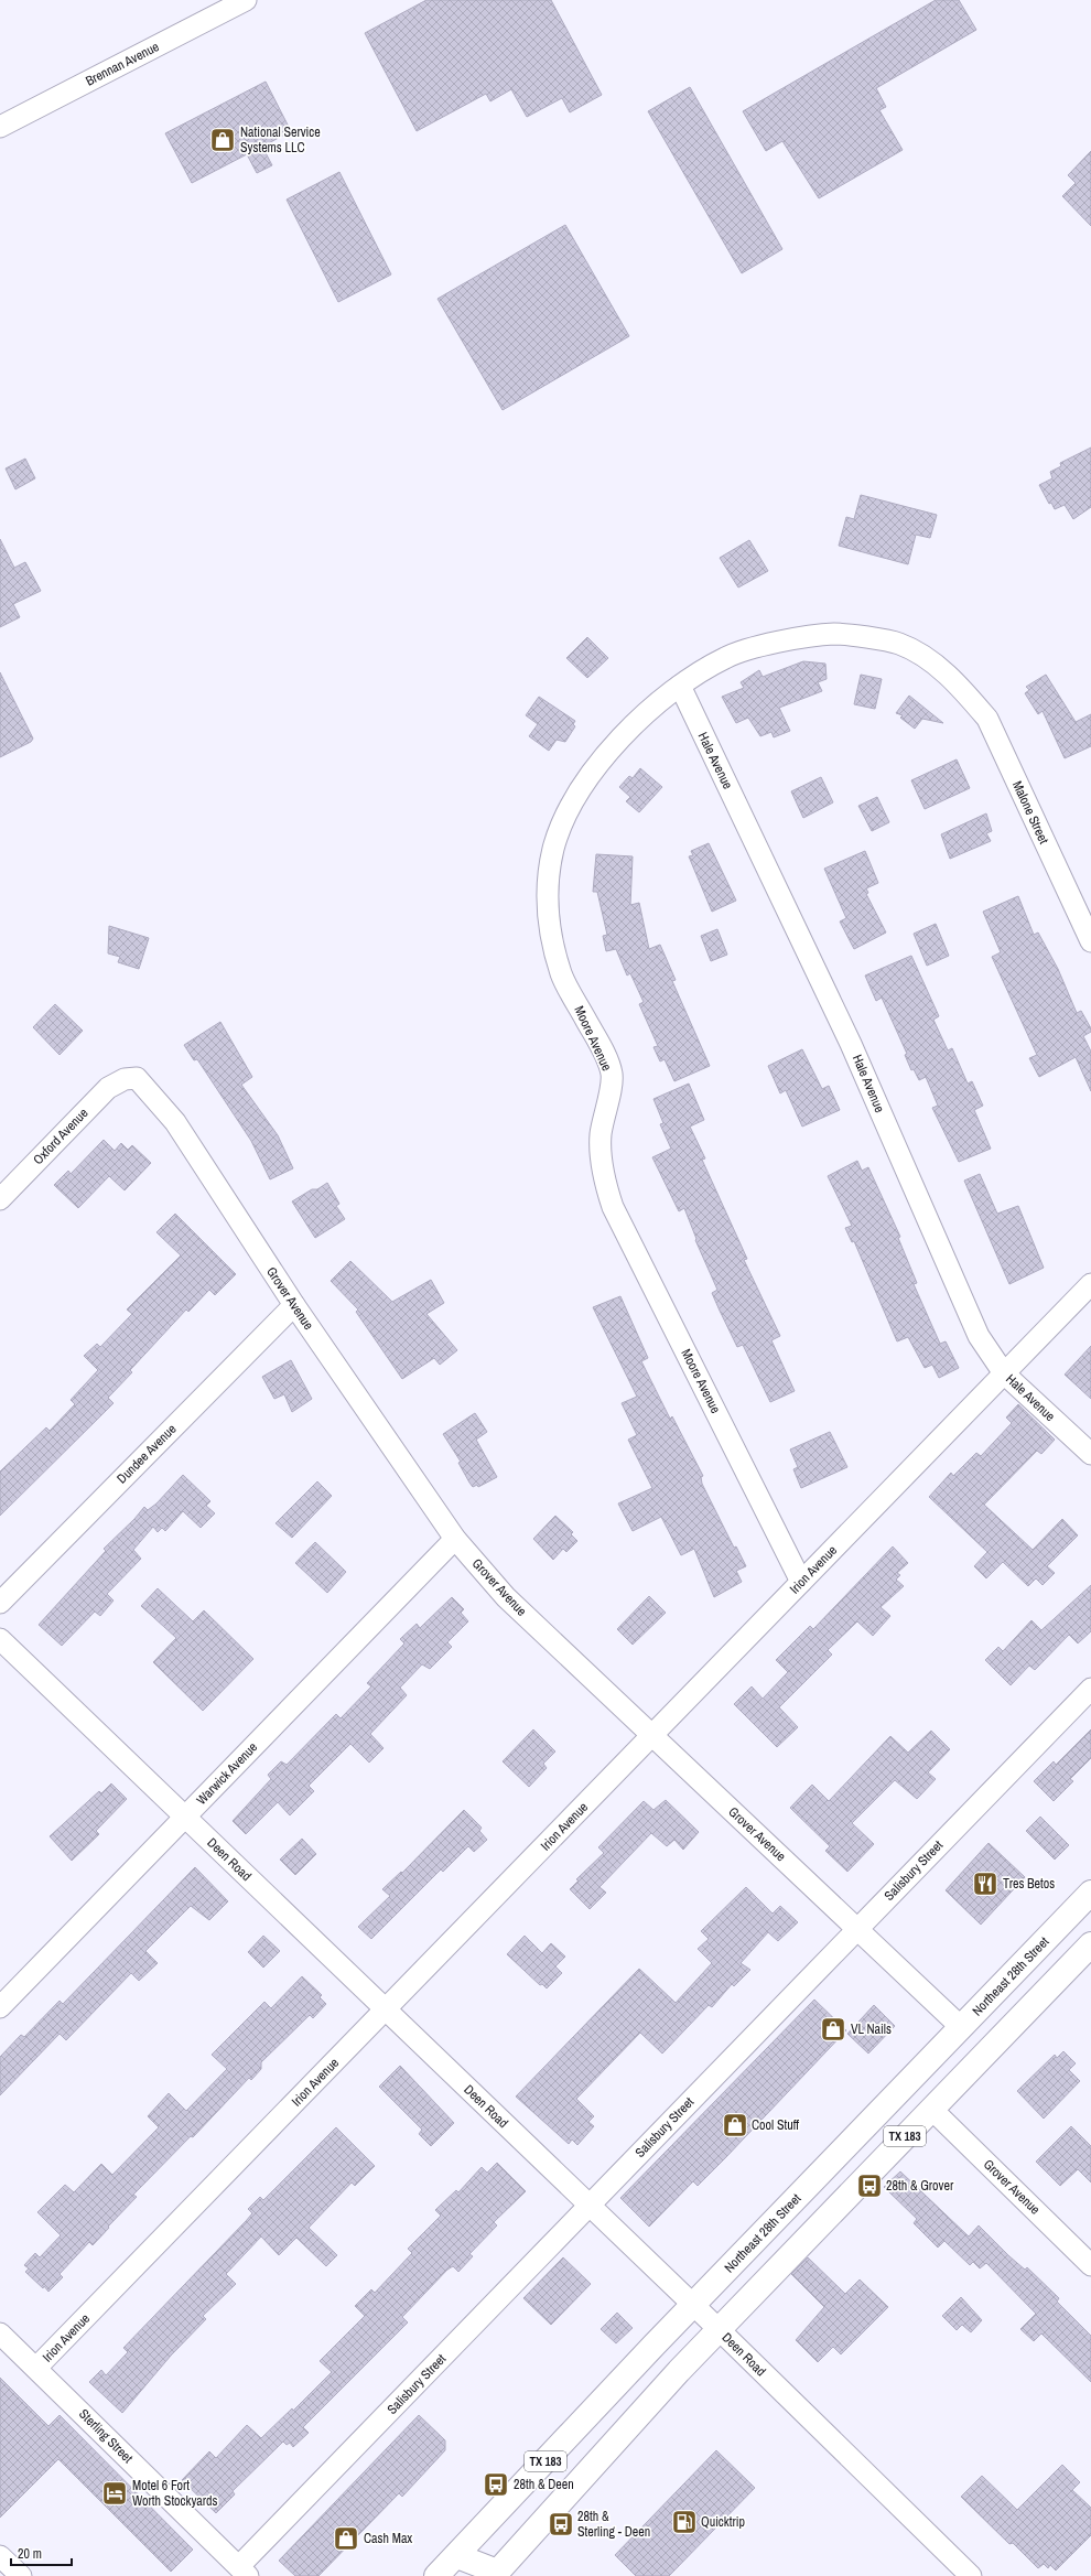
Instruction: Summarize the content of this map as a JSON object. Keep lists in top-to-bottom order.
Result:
{
  "streets": {
    "main road": ["Northeast 28th Street", "TX 183"],
    "street": [
      "Brennan Avenue",
      "Hale Avenue",
      "Malone Street",
      "Moore Avenue",
      "Oxford Avenue",
      "Grover Avenue",
      "Dundee Avenue",
      "Irion Avenue",
      "Warwick Avenue",
      "Deen Road",
      "Salisbury Street",
      "Sterling Street"
    ]
  },
  "crossings": [
    ["Hale Avenue", "Moore Avenue"],
    ["Hale Avenue", "Irion Avenue"],
    ["Malone Street", "Moore Avenue"],
    ["Moore Avenue", "Irion Avenue"],
    ["Oxford Avenue", "Grover Avenue"],
    ["Grover Avenue", "Dundee Avenue"],
    ["Grover Avenue", "Irion Avenue"],
    ["Grover Avenue", "Warwick Avenue"],
    ["Grover Avenue", "Salisbury Street"],
    ["Grover Avenue", "Northeast 28th Street"],
    ["Grover Avenue", "TX 183"],
    ["Irion Avenue", "Deen Road"],
    ["Irion Avenue", "Sterling Street"],
    ["Warwick Avenue", "Deen Road"],
    ["Deen Road", "Salisbury Street"],
    ["Deen Road", "Northeast 28th Street"],
    ["Deen Road", "TX 183"],
    ["Salisbury Street", "Sterling Street"]
  ],
  "places": {
    "shop": [
      "National Service Systems LLC",
      "VL Nails",
      "Cool Stuff",
      "Cash Max"
    ],
    "restaurant": ["Tres Betos"],
    "bus stop": ["28th & Grover", "28th & Deen", "28th & Sterling - Deen"],
    "hotel": ["Motel 6 Fort Worth Stockyards"],
    "fuel station": ["Quicktrip"]
  },
  "scale_bar": "20 m"
}
